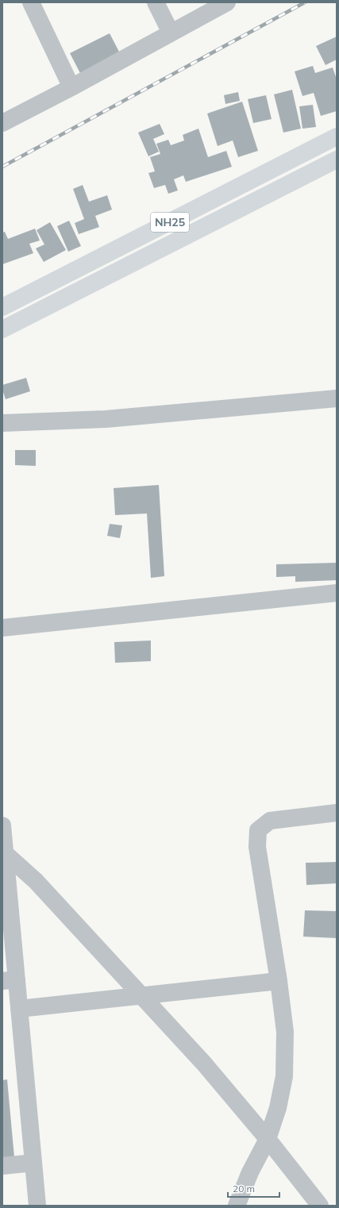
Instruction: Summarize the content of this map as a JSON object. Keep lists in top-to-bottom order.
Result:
{
  "streets": {
    "main road": ["NH25"]
  },
  "scale_bar": "20 m"
}
